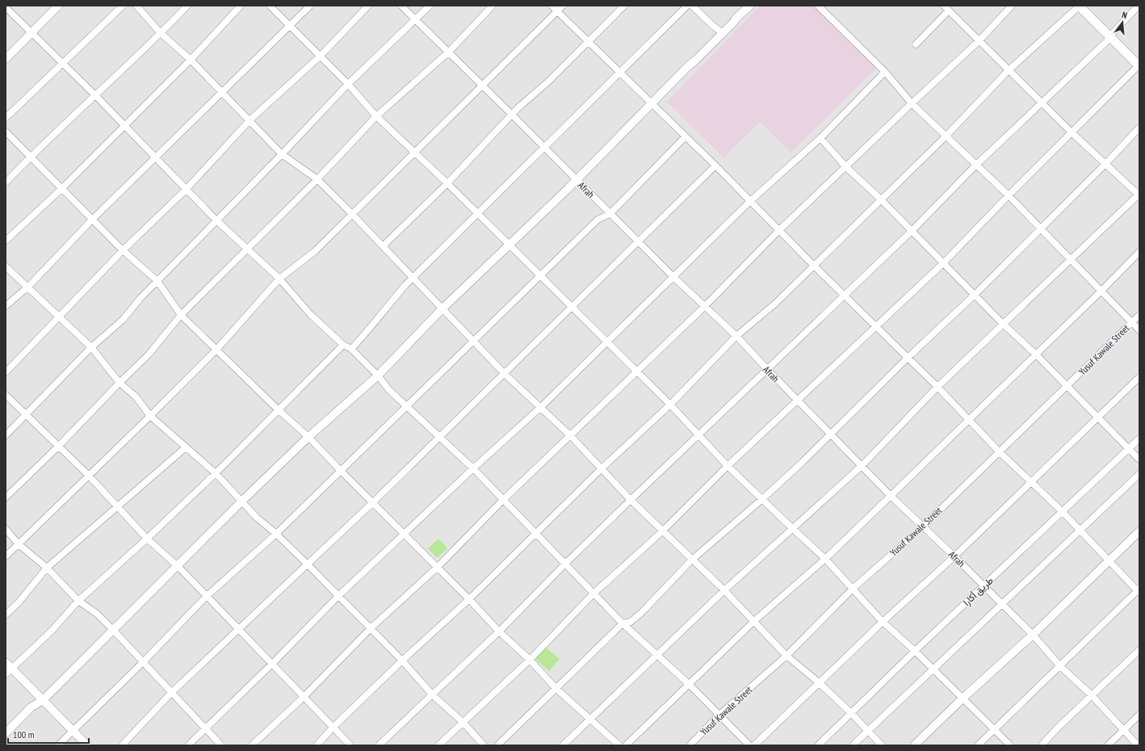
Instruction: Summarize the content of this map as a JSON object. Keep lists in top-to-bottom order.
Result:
{
  "streets": {
    "street": ["Afrah", "Yusuf Kawale Street", "طريق أكارا"]
  },
  "crossings": [
    ["Afrah", "Yusuf Kawale Street"],
    ["Afrah", "طريق أكارا"]
  ],
  "scale_bar": "100 m",
  "north": "top"
}
